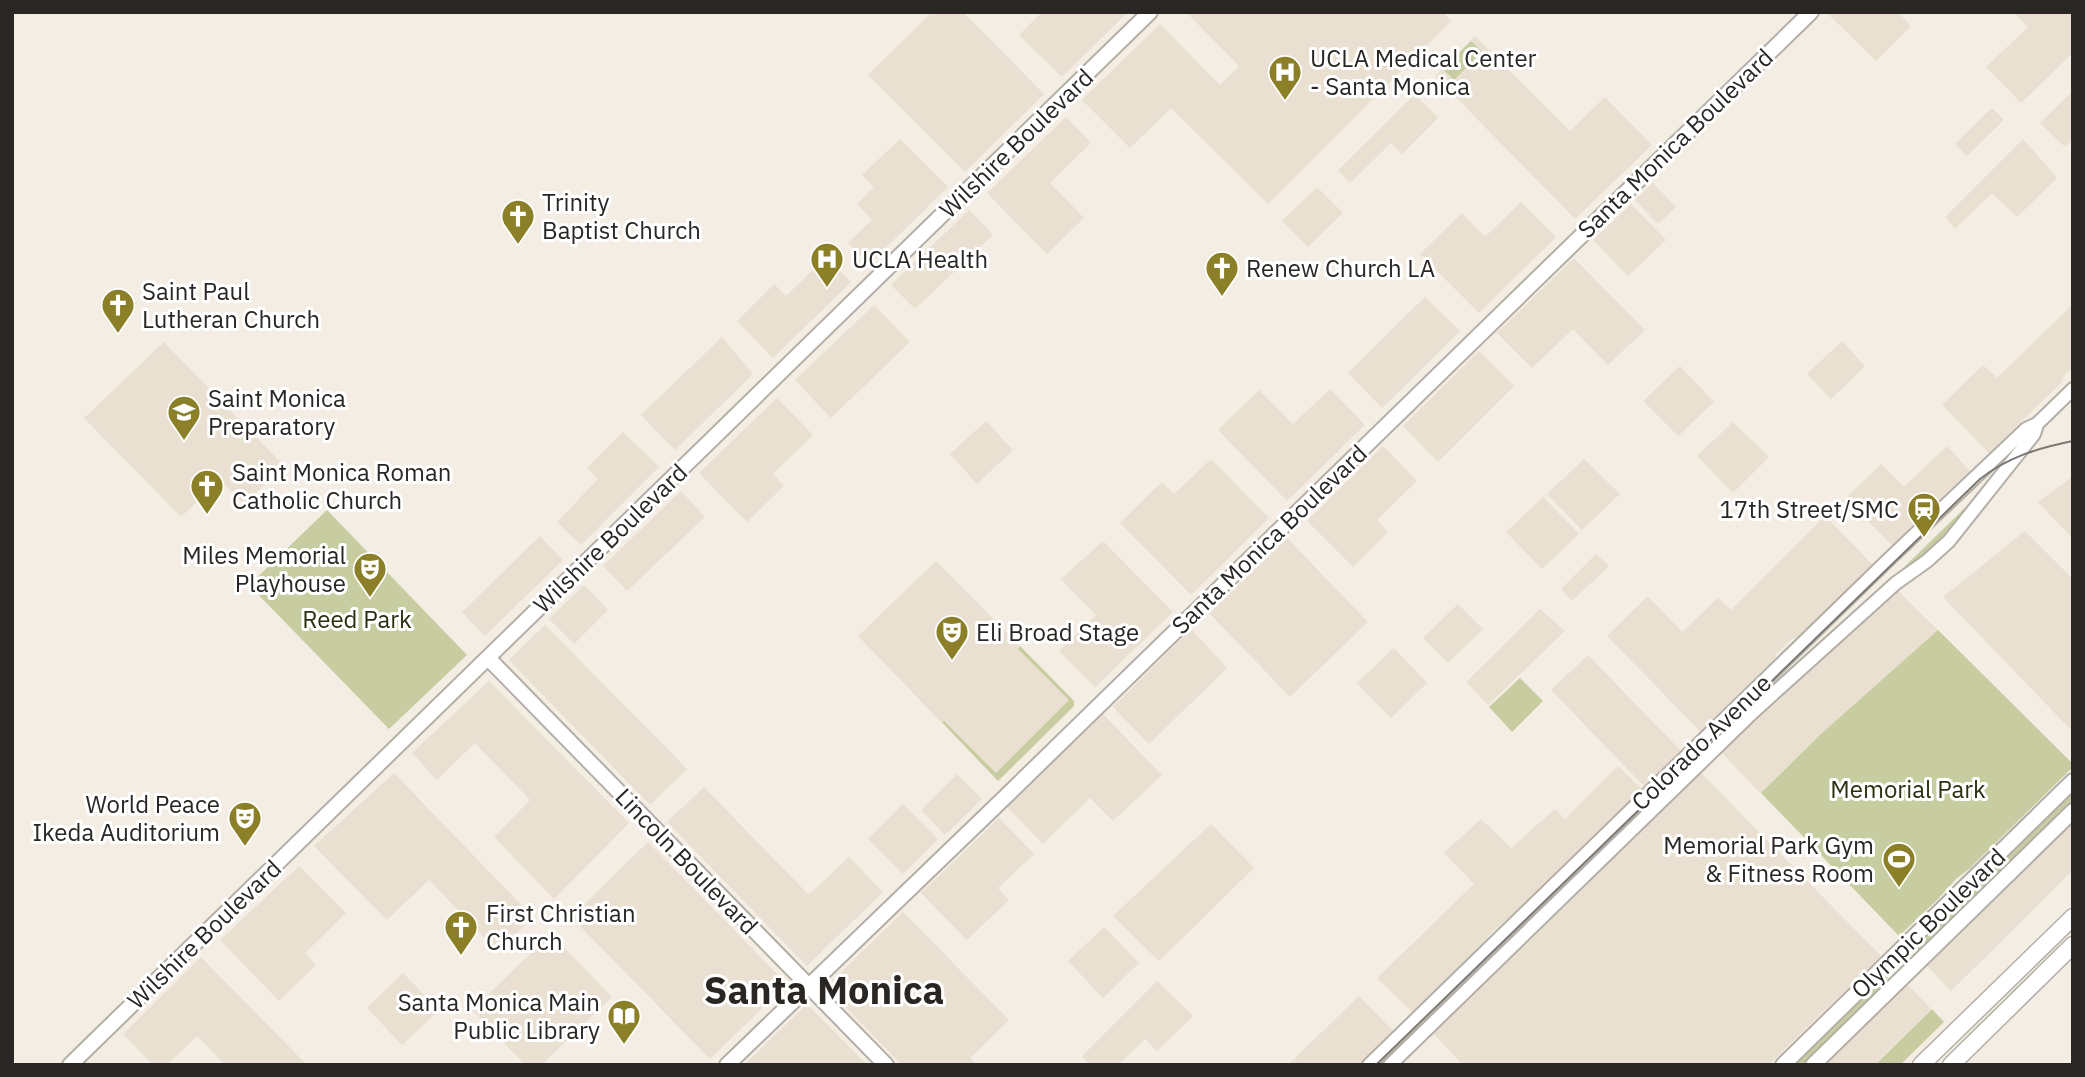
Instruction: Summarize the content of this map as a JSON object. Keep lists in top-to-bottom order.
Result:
{
  "streets": {
    "main road": [
      "Wilshire Boulevard",
      "Santa Monica Boulevard",
      "Colorado Avenue",
      "Lincoln Boulevard",
      "Olympic Boulevard"
    ]
  },
  "crossings": [
    ["Wilshire Boulevard", "Lincoln Boulevard"],
    ["Santa Monica Boulevard", "Lincoln Boulevard"]
  ],
  "districts": ["Santa Monica"],
  "parks": ["Reed Park", "Memorial Park"],
  "places": {
    "hospital": ["UCLA Medical Center - Santa Monica", "UCLA Health"],
    "church": [
      "Trinity Baptist Church",
      "Renew Church LA",
      "Saint Paul Lutheran Church",
      "Saint Monica Roman Catholic Church",
      "First Christian Church"
    ],
    "school or university": ["Saint Monica Preparatory"],
    "station": ["17th Street/SMC"],
    "theatre": ["Miles Memorial Playhouse", "Eli Broad Stage", "World Peace Ikeda Auditorium"],
    "sports": ["Memorial Park Gym & Fitness Room"],
    "library": ["Santa Monica Main Public Library"]
  }
}
